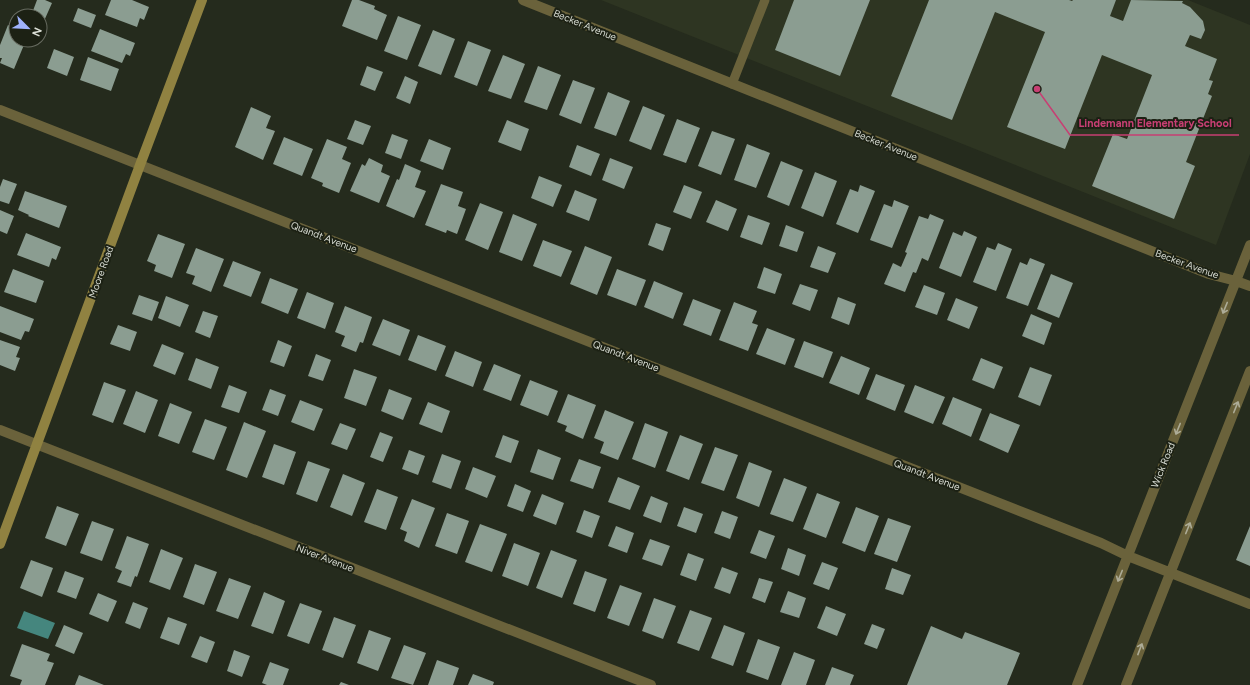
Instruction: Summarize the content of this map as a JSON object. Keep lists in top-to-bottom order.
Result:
{
  "streets": {
    "street": [
      "Becker Avenue",
      "Quandt Avenue",
      "Moore Road",
      "Wick Road",
      "Niver Avenue"
    ]
  },
  "crossings": [
    ["Becker Avenue", "Wick Road"],
    ["Quandt Avenue", "Moore Road"],
    ["Quandt Avenue", "Wick Road"],
    ["Moore Road", "Niver Avenue"]
  ],
  "places": ["Lindemann Elementary School"],
  "north": "bottom right"
}
